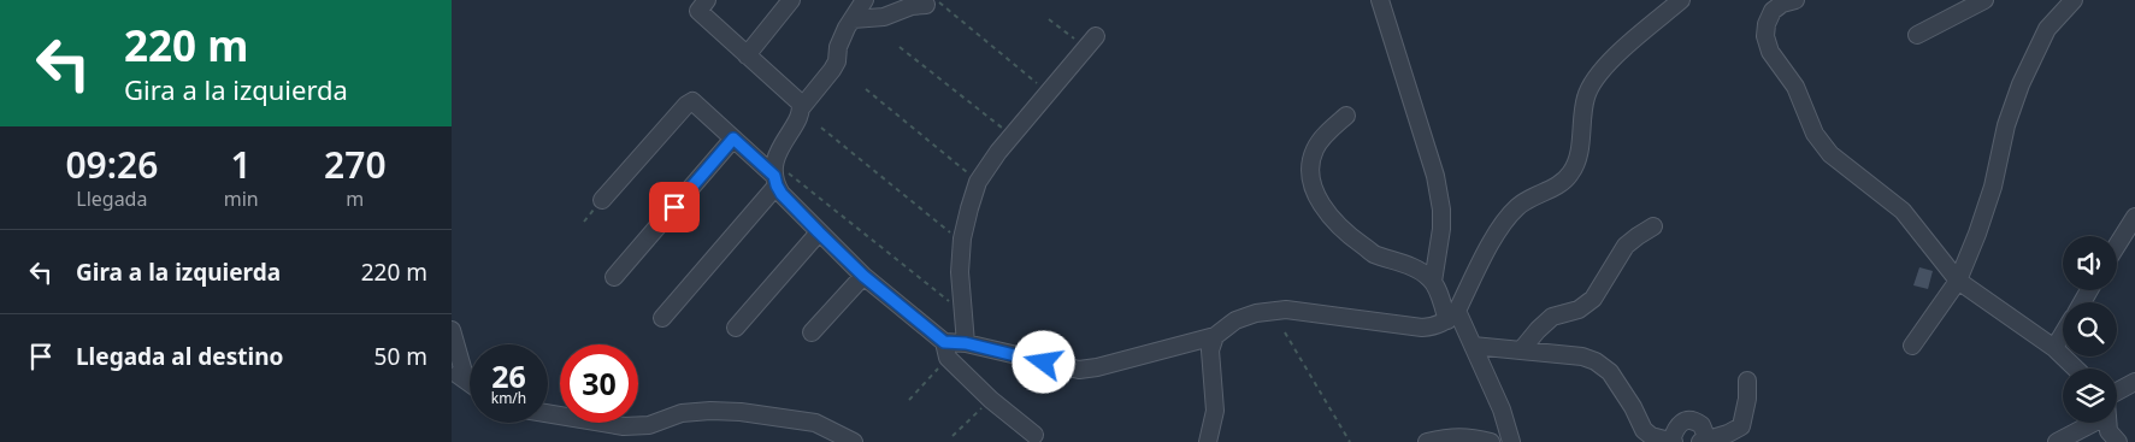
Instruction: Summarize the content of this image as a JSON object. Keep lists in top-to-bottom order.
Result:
{
  "page": {
    "turn": ["220 m", "Gira a la izquierda"],
    "eta": [
      "09:26",
      "Llegada",
      "1",
      "min",
      "270",
      "m"
    ],
    "list": [
      {
        "name": "Gira a la izquierda",
        "value": "220 m"
      },
      {
        "name": "Llegada al destino",
        "value": "50 m"
      }
    ],
    "speed": "26 km/h",
    "limit": "30"
  }
}
